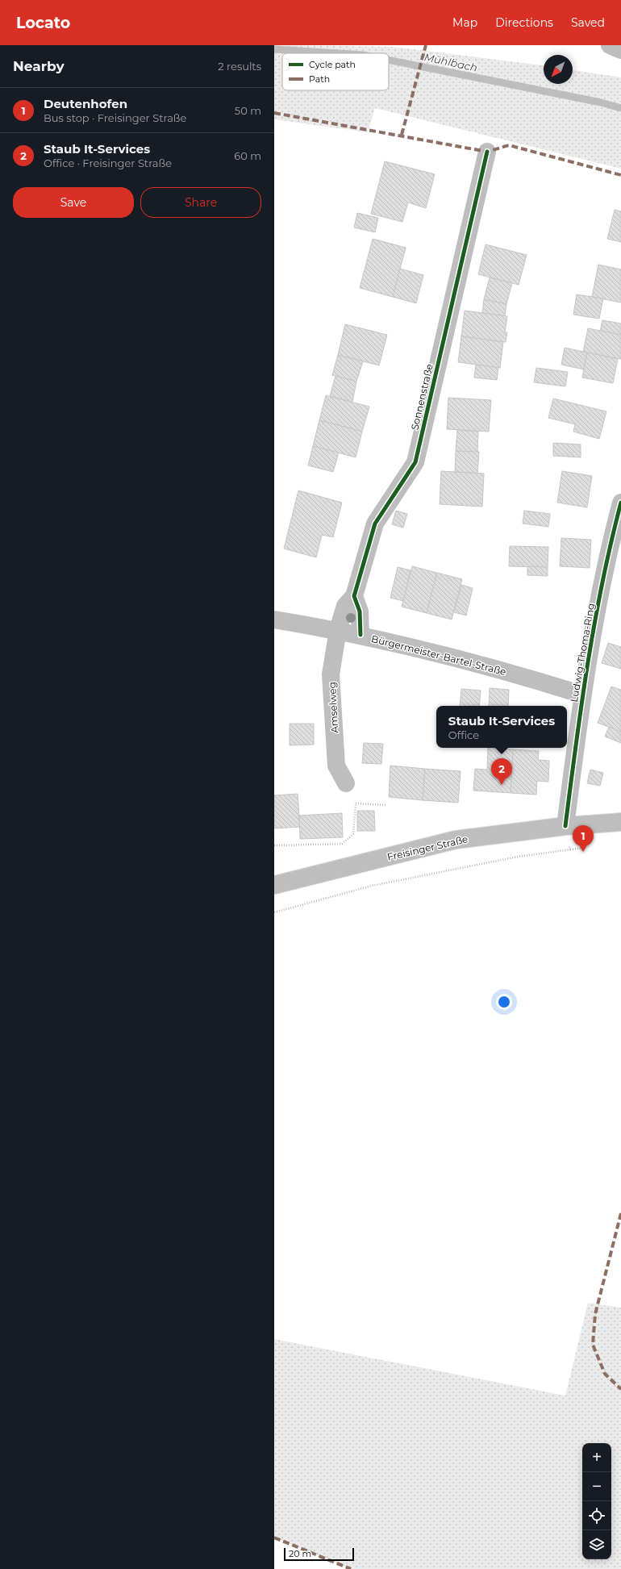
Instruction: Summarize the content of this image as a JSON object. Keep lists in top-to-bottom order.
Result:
{
  "streets": {
    "street": [
      "Sonnenstraße",
      "Ludwig-Thoma-Ring",
      "Bürgermeister-Bartel-Straße",
      "Amselweg",
      "Freisinger Straße"
    ]
  },
  "crossings": [
    ["Sonnenstraße", "Bürgermeister-Bartel-Straße"],
    ["Sonnenstraße", "Amselweg"],
    ["Ludwig-Thoma-Ring", "Bürgermeister-Bartel-Straße"],
    ["Ludwig-Thoma-Ring", "Freisinger Straße"],
    ["Bürgermeister-Bartel-Straße", "Amselweg"]
  ],
  "water": ["Mühlbach"],
  "legend": ["Cycle path", "Path"],
  "scale_bar": "20 m",
  "north": "bottom left",
  "page": {
    "header": "Locato",
    "nav": ["Map", "Directions", "Saved"],
    "heading": ["Nearby", "2 results"],
    "list": [
      {
        "mark": "1",
        "name": "Deutenhofen",
        "note": "Bus stop · Freisinger Straße",
        "value": "50 m"
      },
      {
        "mark": "2",
        "name": "Staub It-Services",
        "note": "Office · Freisinger Straße",
        "value": "60 m"
      }
    ],
    "buttons": ["Save", "Share"],
    "popup": ["Staub It-Services", "Office"],
    "pins": ["2", "1"],
    "map_buttons": ["+", "−"],
    "scale": "20 m"
  }
}
